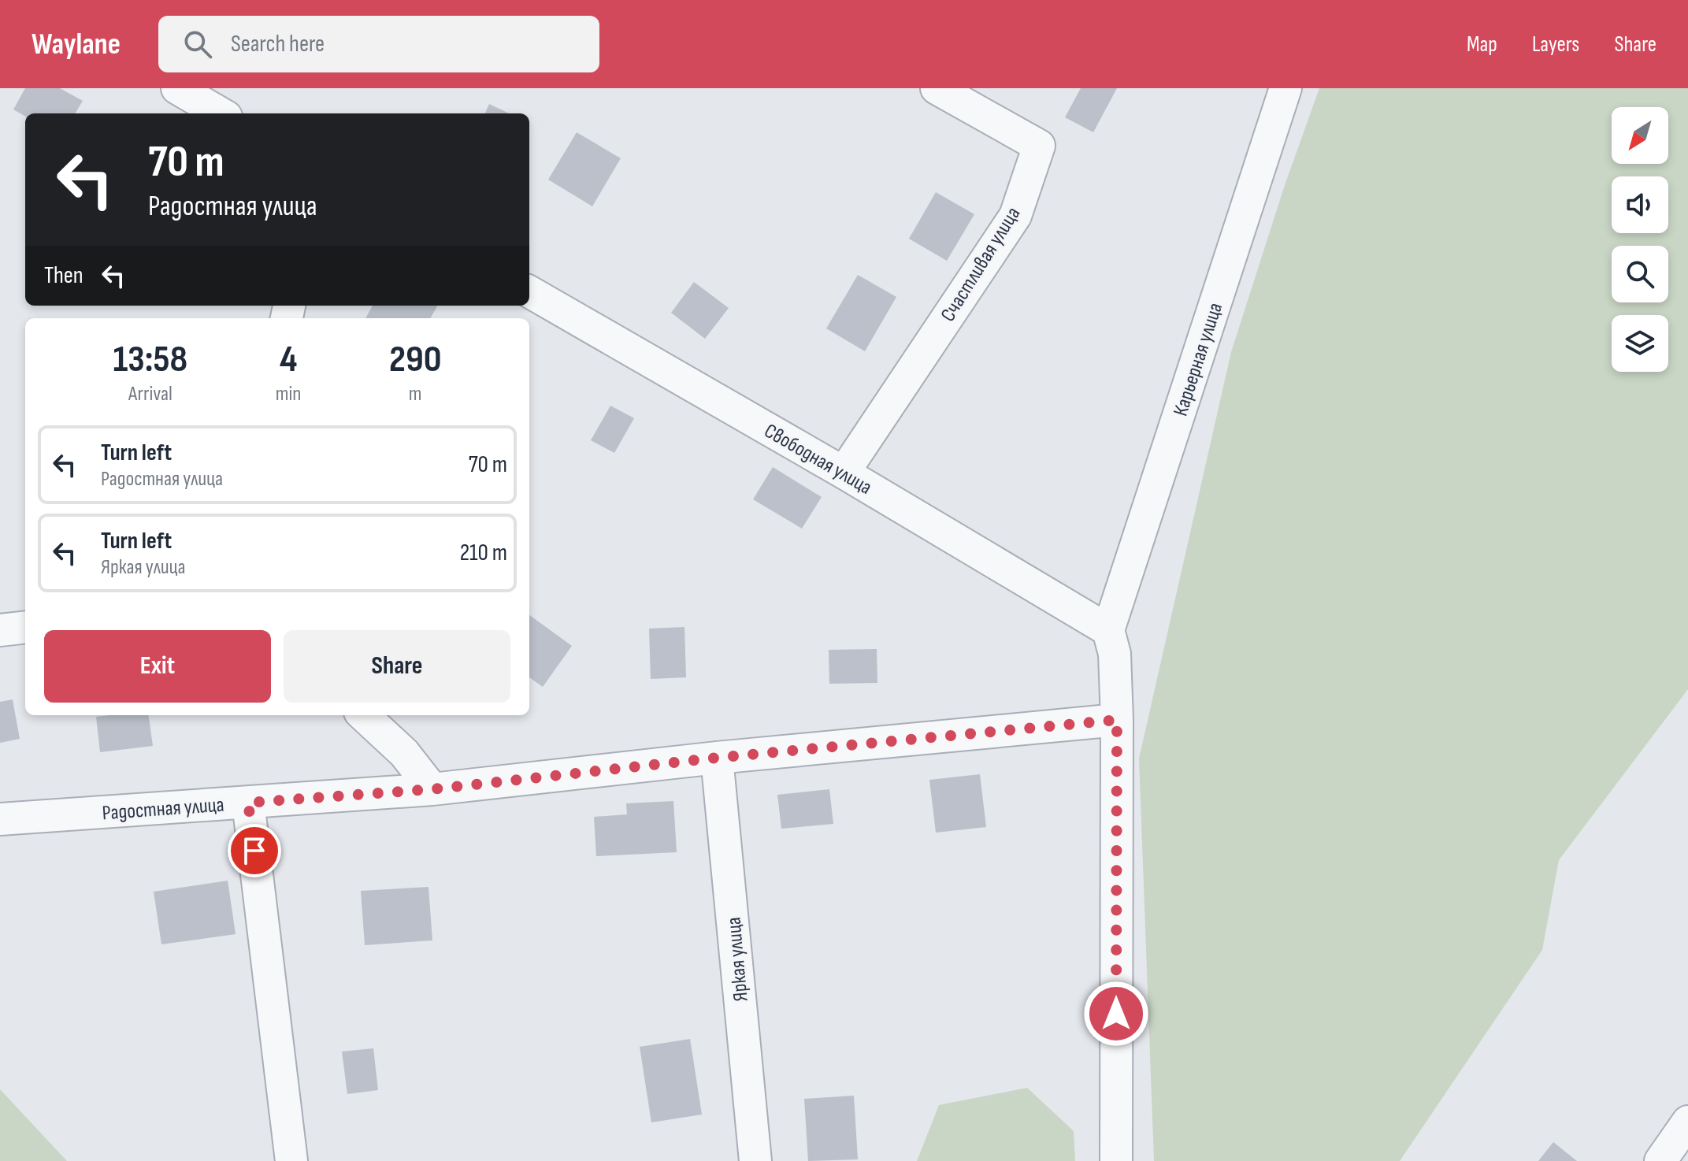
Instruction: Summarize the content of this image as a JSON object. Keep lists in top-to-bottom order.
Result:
{
  "streets": {
    "street": [
      "Счастливая улица",
      "Карьерная улица",
      "Свободная улица",
      "Радостная улица",
      "Яркая улица"
    ]
  },
  "crossings": [
    ["Счастливая улица", "Свободная улица"],
    ["Карьерная улица", "Свободная улица"],
    ["Радостная улица", "Яркая улица"]
  ],
  "north": "bottom left",
  "page": {
    "header": "Waylane",
    "search": "Search here",
    "nav": ["Map", "Layers", "Share"],
    "turn": ["70 m", "Радостная улица"],
    "then": "Then",
    "eta": [
      "13:58",
      "Arrival",
      "4",
      "min",
      "290",
      "m"
    ],
    "list": [
      {
        "name": "Turn left",
        "note": "Радостная улица",
        "value": "70 m"
      },
      {
        "name": "Turn left",
        "note": "Яркая улица",
        "value": "210 m"
      }
    ],
    "buttons": ["Exit", "Share"]
  }
}
